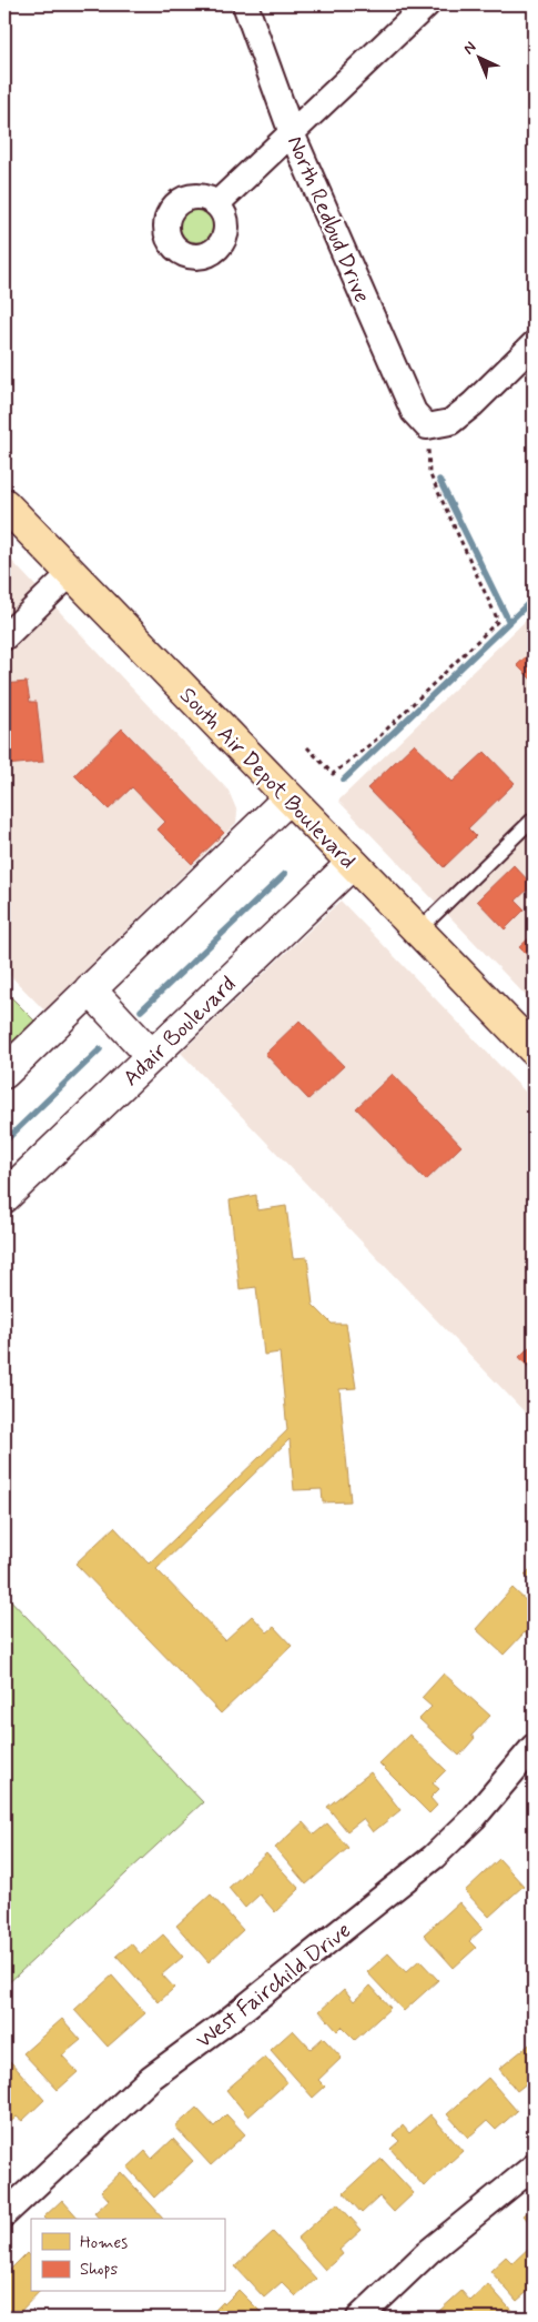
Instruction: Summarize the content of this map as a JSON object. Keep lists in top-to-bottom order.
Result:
{
  "streets": {
    "main road": ["South Air Depot Boulevard"],
    "street": ["North Redbud Drive", "Adair Boulevard", "West Fairchild Drive"]
  },
  "crossings": [
    ["South Air Depot Boulevard", "Adair Boulevard"]
  ],
  "legend": ["Homes", "Shops"],
  "north": "top left"
}
